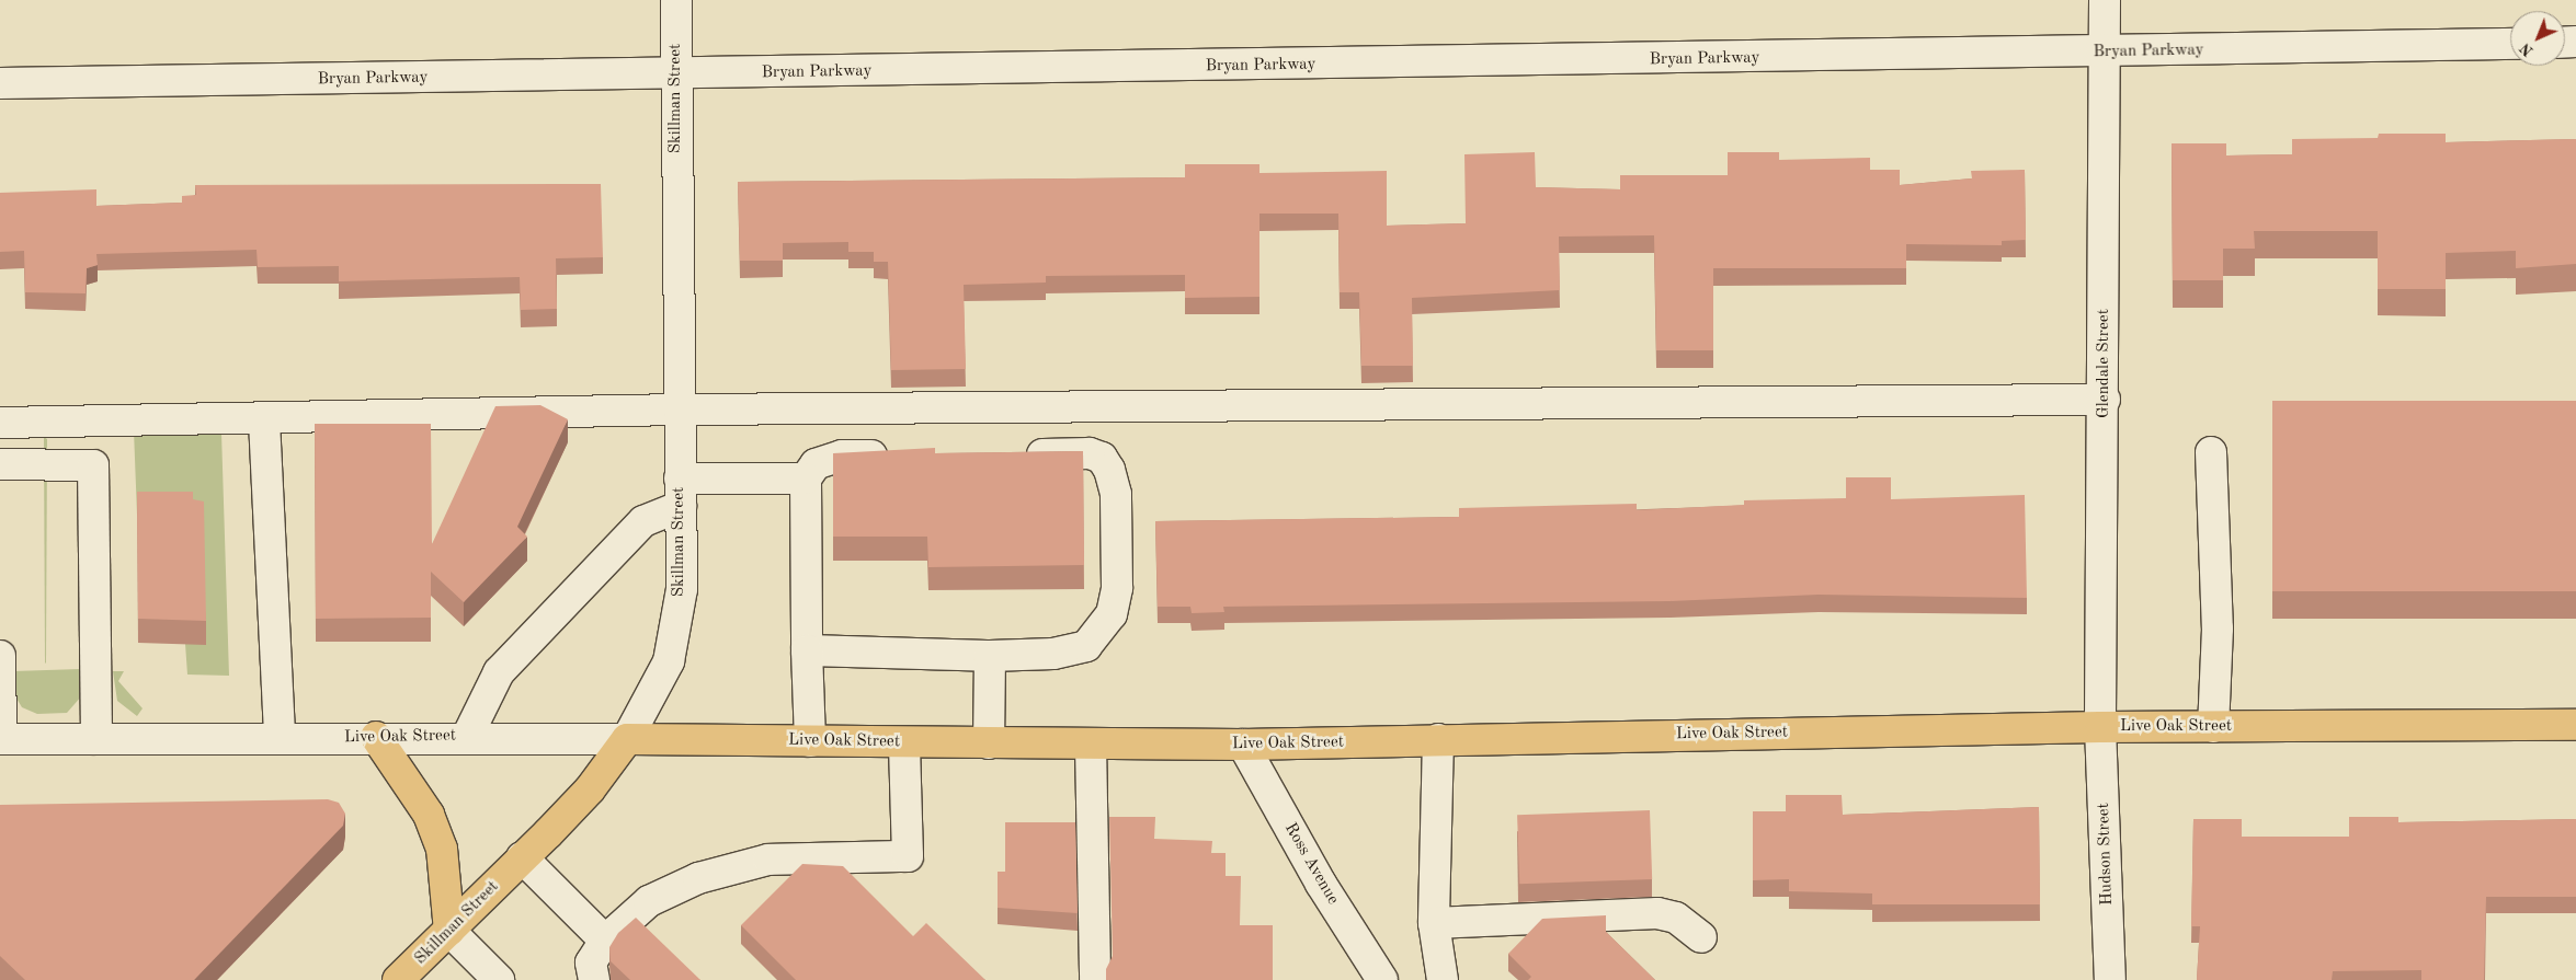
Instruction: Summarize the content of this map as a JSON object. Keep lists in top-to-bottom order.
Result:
{
  "streets": {
    "main road": ["Skillman Street", "Live Oak Street"],
    "street": [
      "Bryan Parkway",
      "Glendale Street",
      "Hudson Street",
      "Ross Avenue"
    ]
  },
  "crossings": [
    ["Bryan Parkway", "Skillman Street"],
    ["Bryan Parkway", "Glendale Street"],
    ["Skillman Street", "Live Oak Street"],
    ["Glendale Street", "Live Oak Street"],
    ["Glendale Street", "Hudson Street"],
    ["Live Oak Street", "Hudson Street"],
    ["Live Oak Street", "Ross Avenue"]
  ],
  "north": "bottom left"
}
